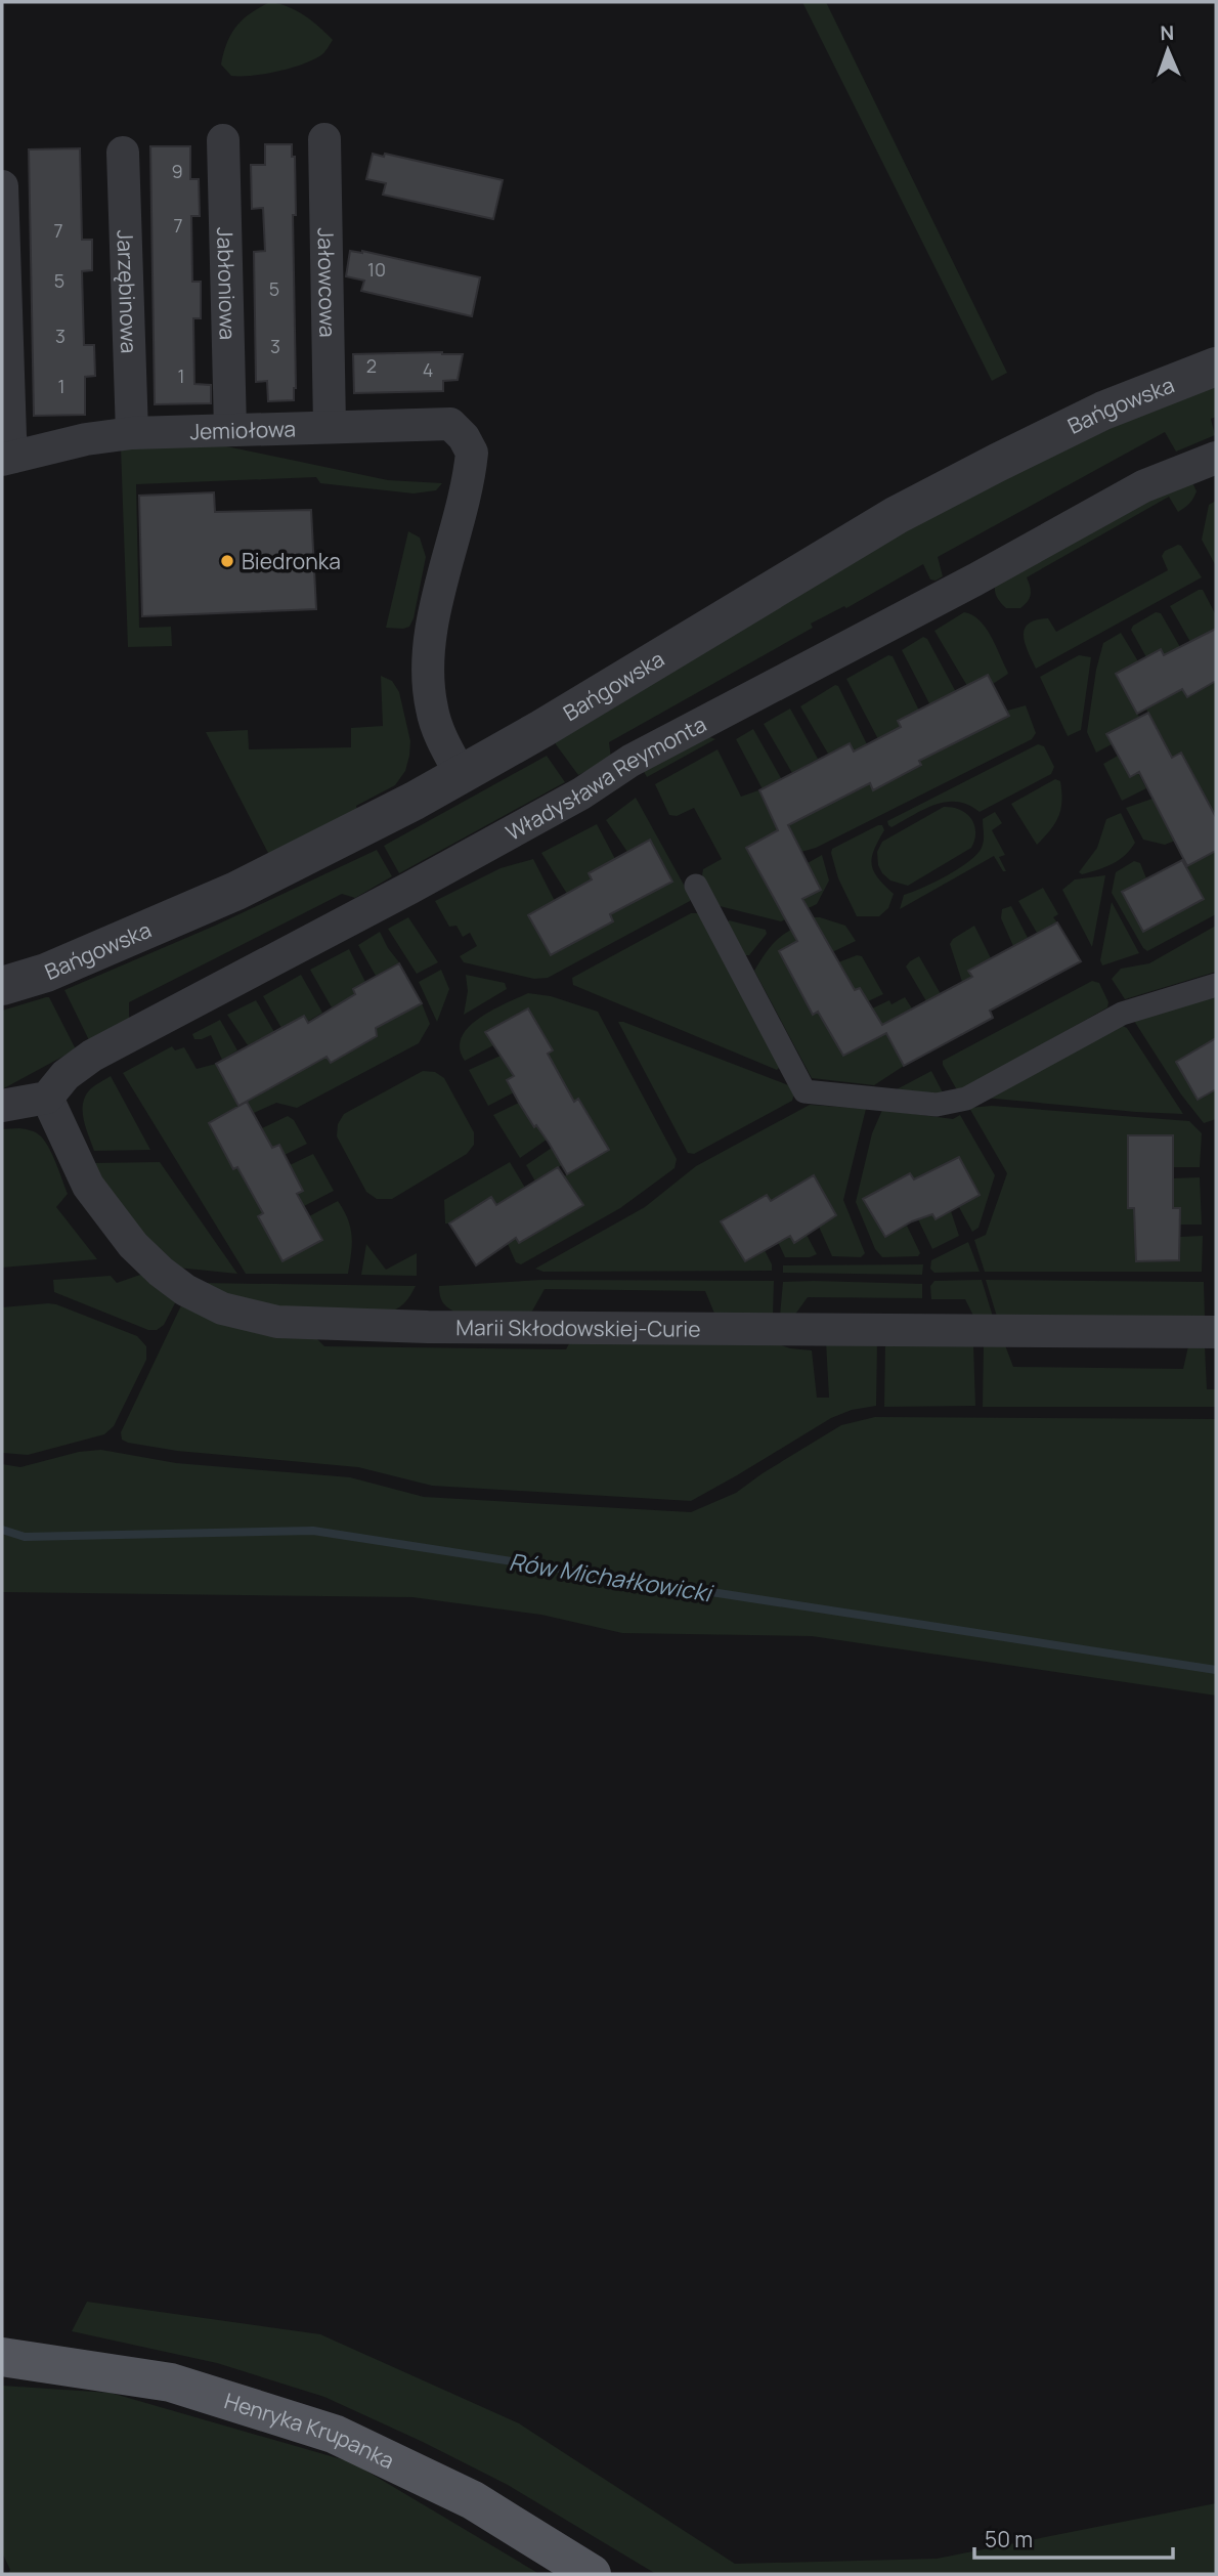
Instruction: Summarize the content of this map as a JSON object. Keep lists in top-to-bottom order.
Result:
{
  "streets": {
    "main road": ["Henryka Krupanka"],
    "street": [
      "Jałowcowa",
      "Jabłoniowa",
      "Jarzębinowa",
      "Bańgowska",
      "Jemiołowa",
      "Władysława Reymonta",
      "Marii Skłodowskiej-Curie"
    ]
  },
  "crossings": [
    ["Jałowcowa", "Jemiołowa"],
    ["Jabłoniowa", "Jemiołowa"],
    ["Jarzębinowa", "Jemiołowa"],
    ["Bańgowska", "Jemiołowa"],
    ["Władysława Reymonta", "Marii Skłodowskiej-Curie"]
  ],
  "water": ["Rów Michałkowicki"],
  "places": ["Biedronka"],
  "house_numbers": [
    "9",
    "7",
    "7",
    "10",
    "5",
    "5",
    "3",
    "3",
    "2",
    "4",
    "1",
    "1"
  ],
  "scale_bar": "50 m",
  "north": "top"
}
